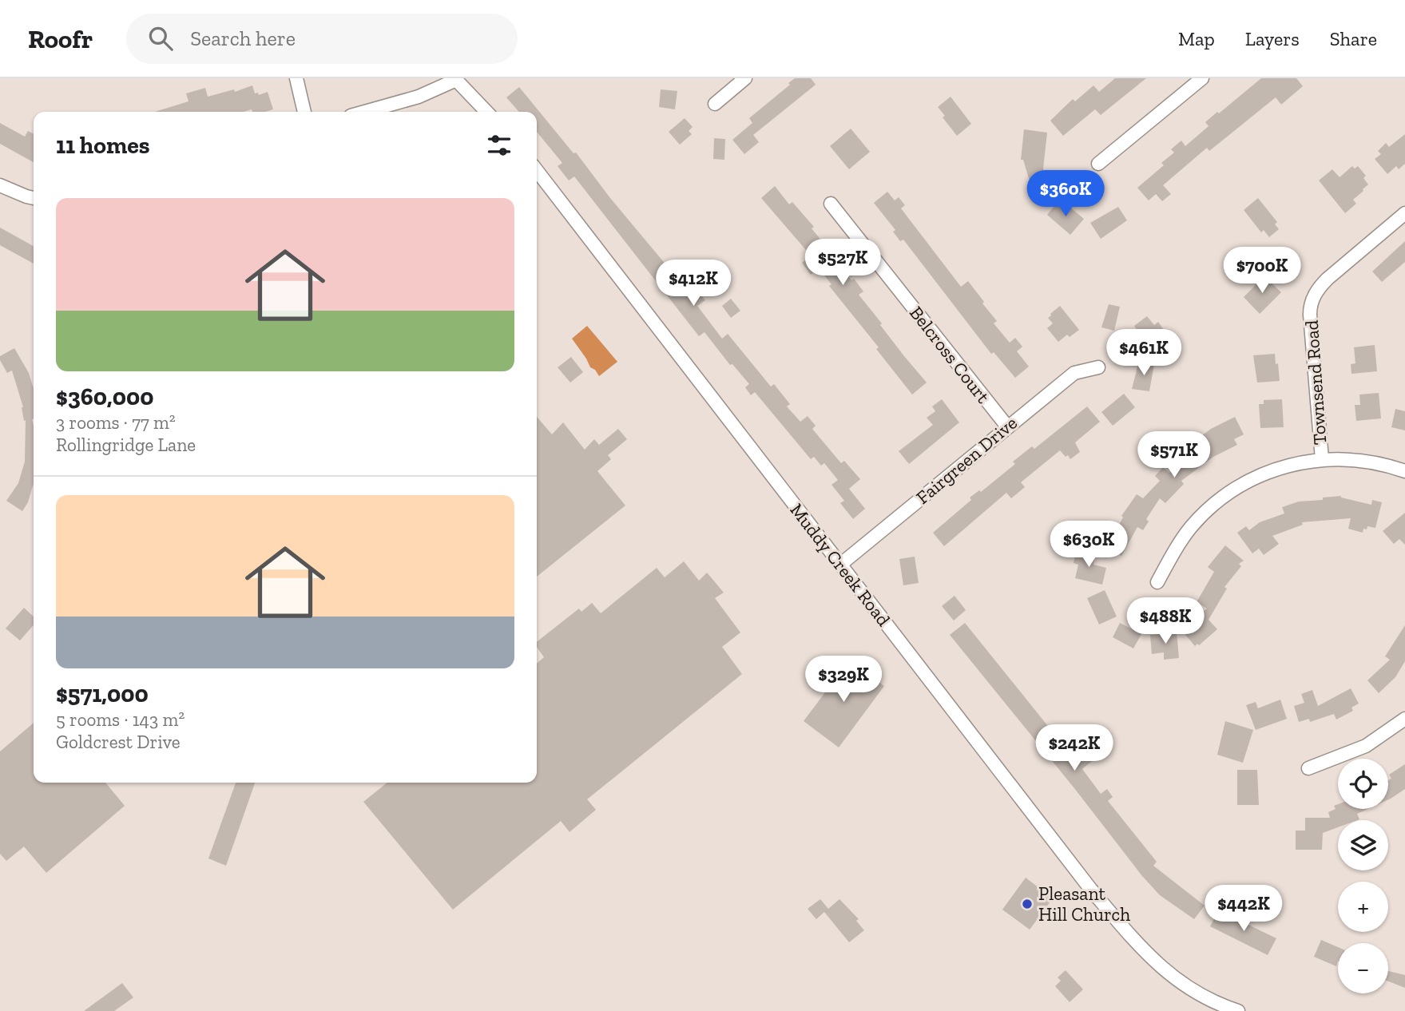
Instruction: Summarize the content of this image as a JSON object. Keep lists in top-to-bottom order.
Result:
{
  "streets": {
    "street": [
      "Belcross Court",
      "Townsend Road",
      "Fairgreen Drive",
      "Muddy Creek Road"
    ]
  },
  "crossings": [
    ["Belcross Court", "Fairgreen Drive"],
    ["Fairgreen Drive", "Muddy Creek Road"]
  ],
  "places": ["Pleasant Hill Church"],
  "page": {
    "header": "Roofr",
    "search": "Search here",
    "nav": ["Map", "Layers", "Share"],
    "heading": "11 homes",
    "price": [
      "$360K",
      "$527K",
      "$700K",
      "$412K",
      "$461K",
      "$571K",
      "$630K",
      "$488K",
      "$329K",
      "$242K",
      "$442K"
    ],
    "list": [
      {
        "name": "$360,000",
        "note": "3 rooms · 77 m² · Rollingridge Lane"
      },
      {
        "name": "$571,000",
        "note": "5 rooms · 143 m² · Goldcrest Drive"
      }
    ],
    "map_buttons": ["+", "−"]
  }
}
